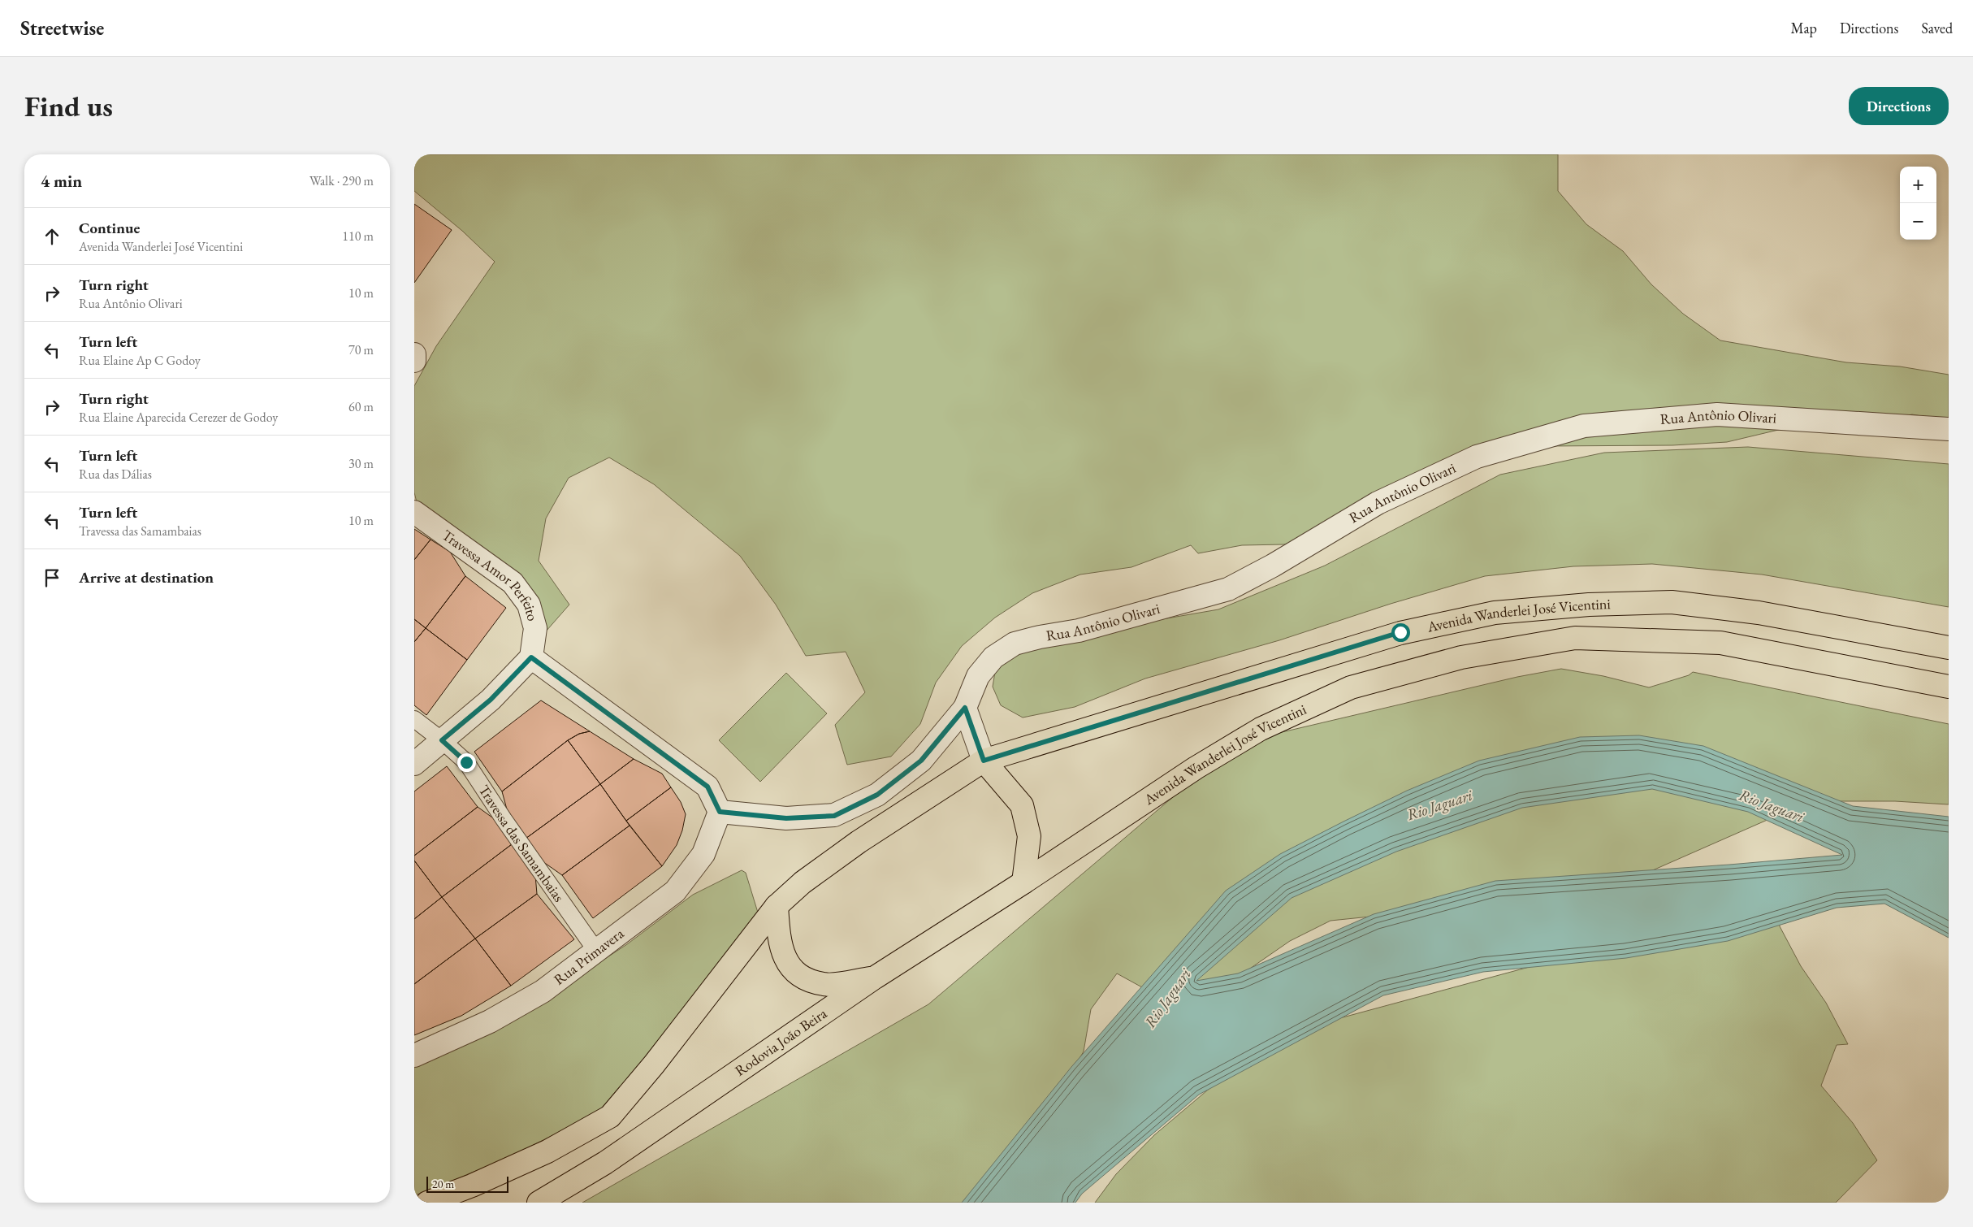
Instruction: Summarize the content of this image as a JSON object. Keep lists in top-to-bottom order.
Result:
{
  "streets": {
    "main road": ["Avenida Wanderlei José Vicentini", "Rodovia João Beira"],
    "street": ["Rua Antônio Olivari", "Travessa Amor Perfeito", "Rua Primavera"],
    "lane": ["Travessa das Samambaias"]
  },
  "crossings": [
    ["Rua Antônio Olivari", "Rua Primavera"],
    ["Avenida Wanderlei José Vicentini", "Rodovia João Beira"],
    ["Travessa das Samambaias", "Rua Primavera"]
  ],
  "water": ["Rio Jaguari"],
  "scale_bar": "20 m",
  "page": {
    "header": "Streetwise",
    "nav": ["Map", "Directions", "Saved"],
    "buttons": "Directions",
    "title": "Find us",
    "heading": ["4 min", "Walk · 290 m"],
    "map_buttons": ["+", "−"],
    "list": [
      ["Continue", "Avenida Wanderlei José Vicentini", "110 m"],
      ["Turn right", "Rua Antônio Olivari", "10 m"],
      ["Turn left", "Rua Elaine Ap C Godoy", "70 m"],
      ["Turn right", "Rua Elaine Aparecida Cerezer de Godoy", "60 m"],
      ["Turn left", "Rua das Dálias", "30 m"],
      ["Turn left", "Travessa das Samambaias", "10 m"],
      "Arrive at destination"
    ],
    "scale": "20 m"
  }
}
